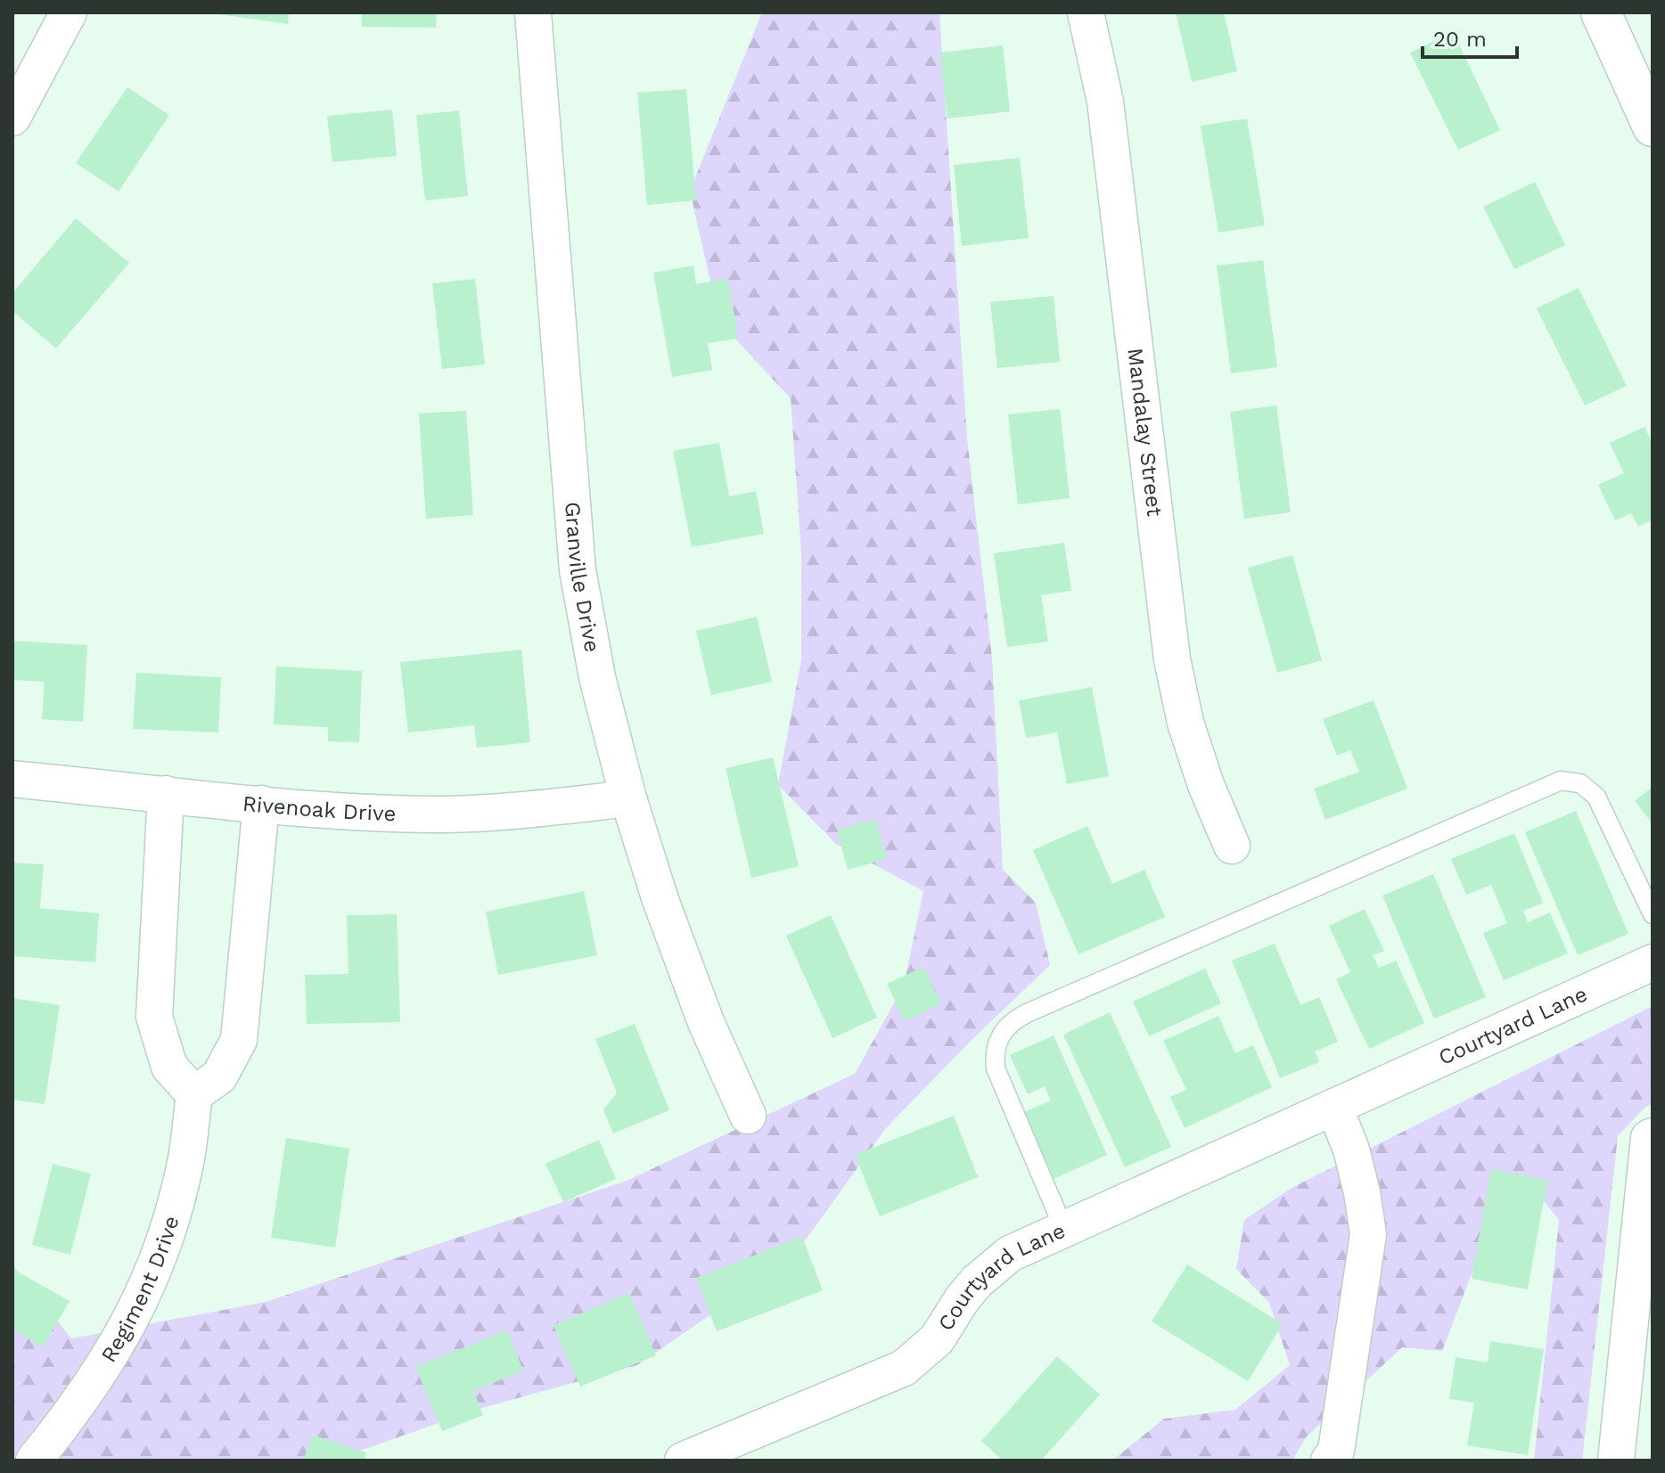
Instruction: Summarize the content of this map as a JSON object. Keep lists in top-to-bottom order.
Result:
{
  "streets": {
    "street": [
      "Mandalay Street",
      "Granville Drive",
      "Rivenoak Drive",
      "Courtyard Lane",
      "Regiment Drive"
    ]
  },
  "crossings": [
    ["Granville Drive", "Rivenoak Drive"]
  ],
  "scale_bar": "20 m"
}
